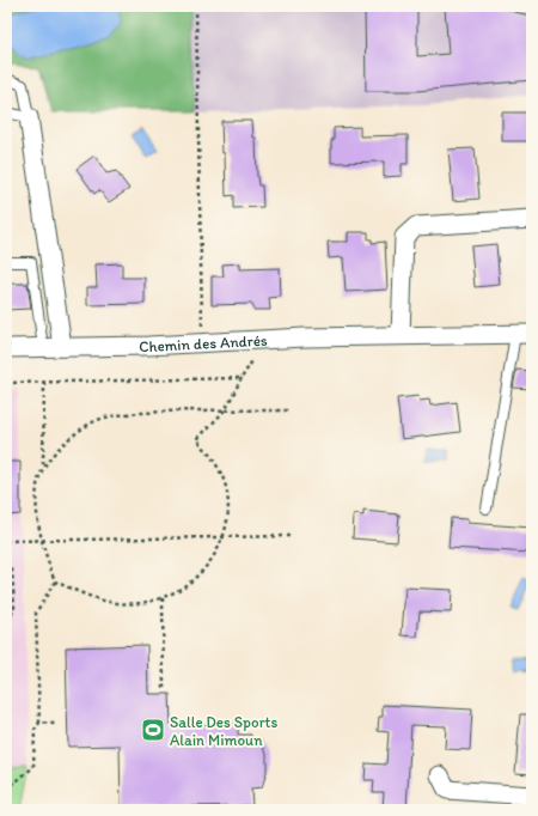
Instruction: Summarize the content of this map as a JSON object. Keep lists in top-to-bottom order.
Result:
{
  "streets": {
    "street": ["Chemin des Andrés"]
  },
  "places": {
    "sports": ["Salle Des Sports Alain Mimoun"]
  }
}
